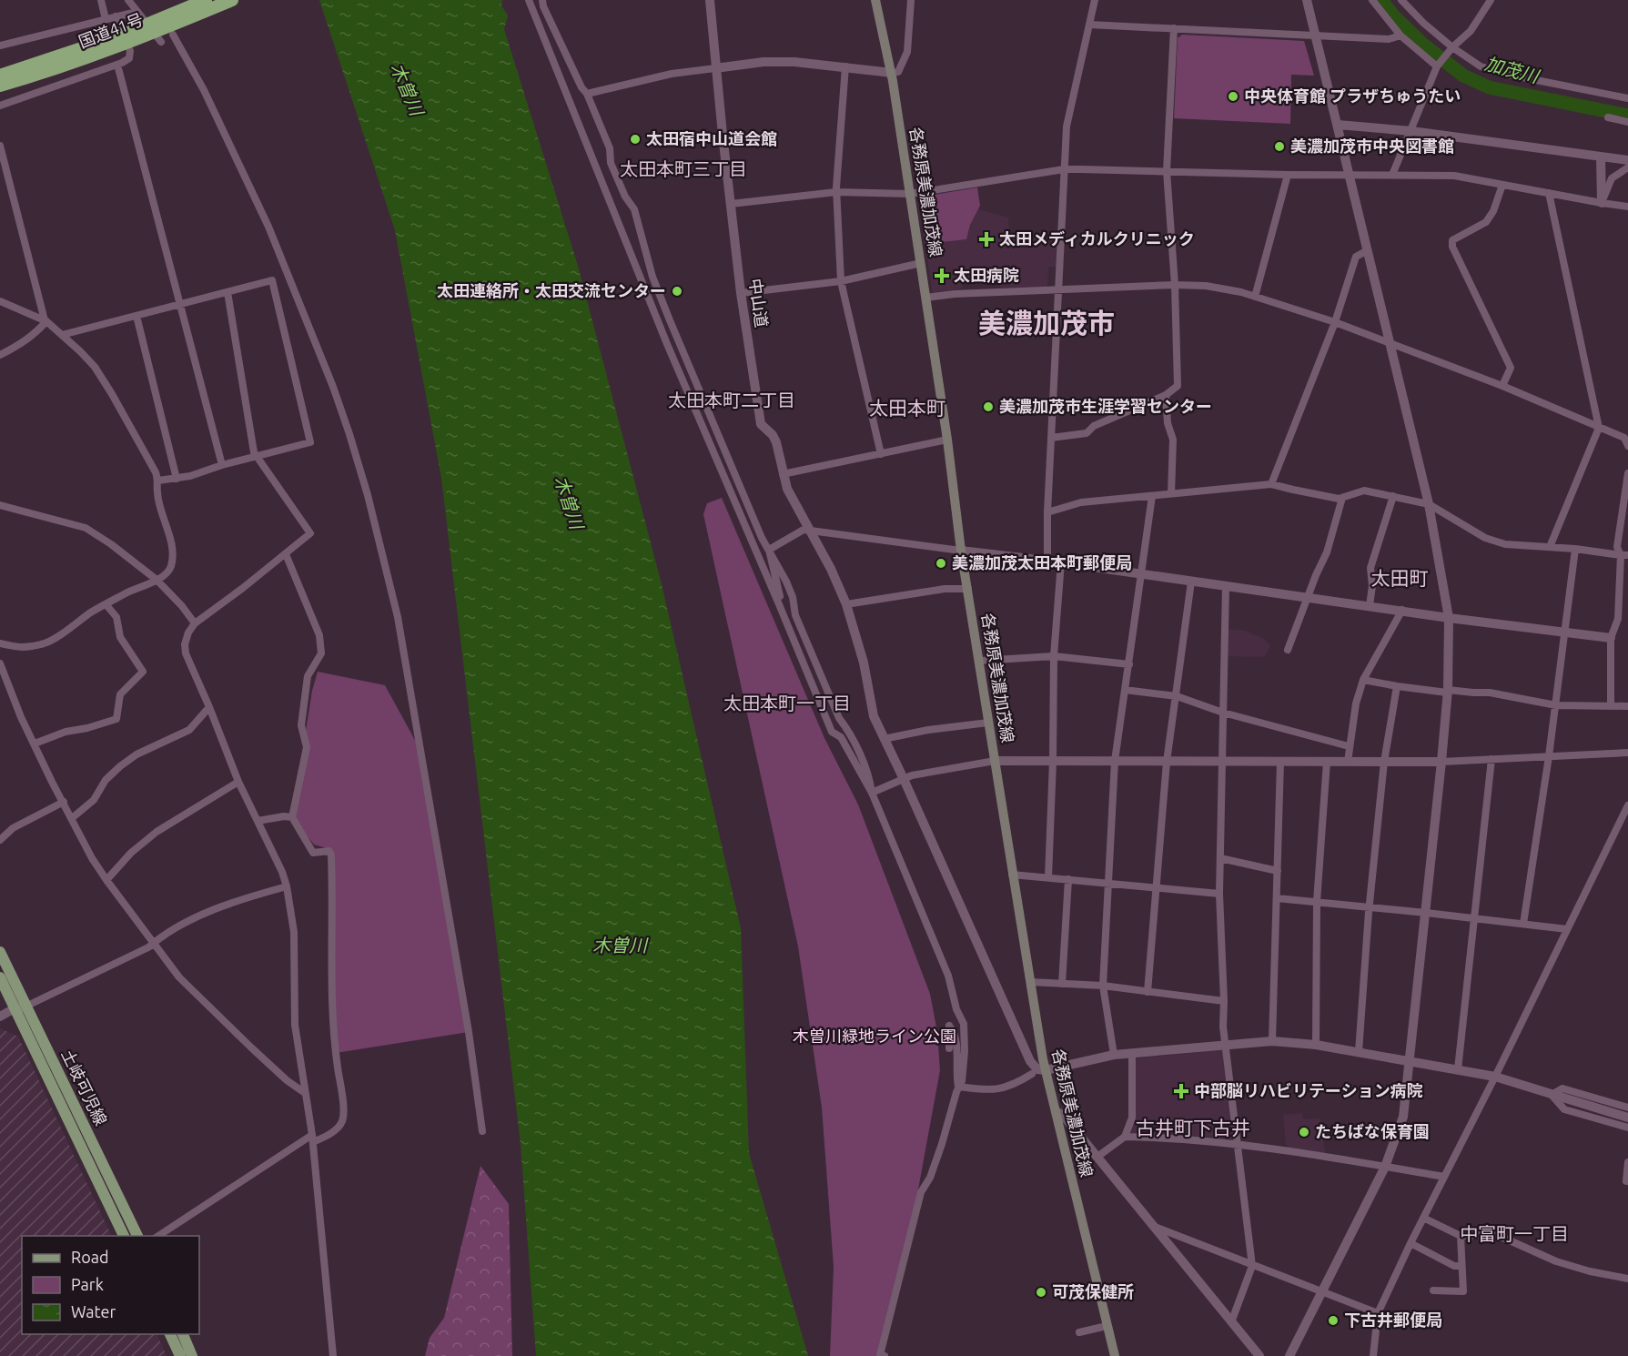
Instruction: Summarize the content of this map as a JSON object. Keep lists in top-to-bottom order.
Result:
{
  "streets": {
    "highway": ["国道41号"],
    "main road": ["各務原美濃加茂線", "土岐可児線"],
    "street": ["中山道"]
  },
  "crossings": [
    ["各務原美濃加茂線", "中山道"]
  ],
  "districts": [
    "太田本町三丁目",
    "美濃加茂市",
    "太田本町二丁目",
    "太田本町",
    "太田町",
    "太田本町一丁目",
    "古井町下古井",
    "中富町一丁目"
  ],
  "water": ["加茂川", "木曽川"],
  "parks": ["木曽川緑地ライン公園"],
  "places": {
    "other": [
      "中央体育館 プラザちゅうたい",
      "太田宿中山道会館",
      "美濃加茂市中央図書館",
      "太田連絡所・太田交流センター",
      "美濃加茂市生涯学習センター",
      "美濃加茂太田本町郵便局",
      "たちばな保育園",
      "可茂保健所",
      "下古井郵便局"
    ],
    "health": ["太田メディカルクリニック", "太田病院", "中部脳リハビリテーション病院"]
  },
  "legend": ["Road", "Park", "Water"]
}
